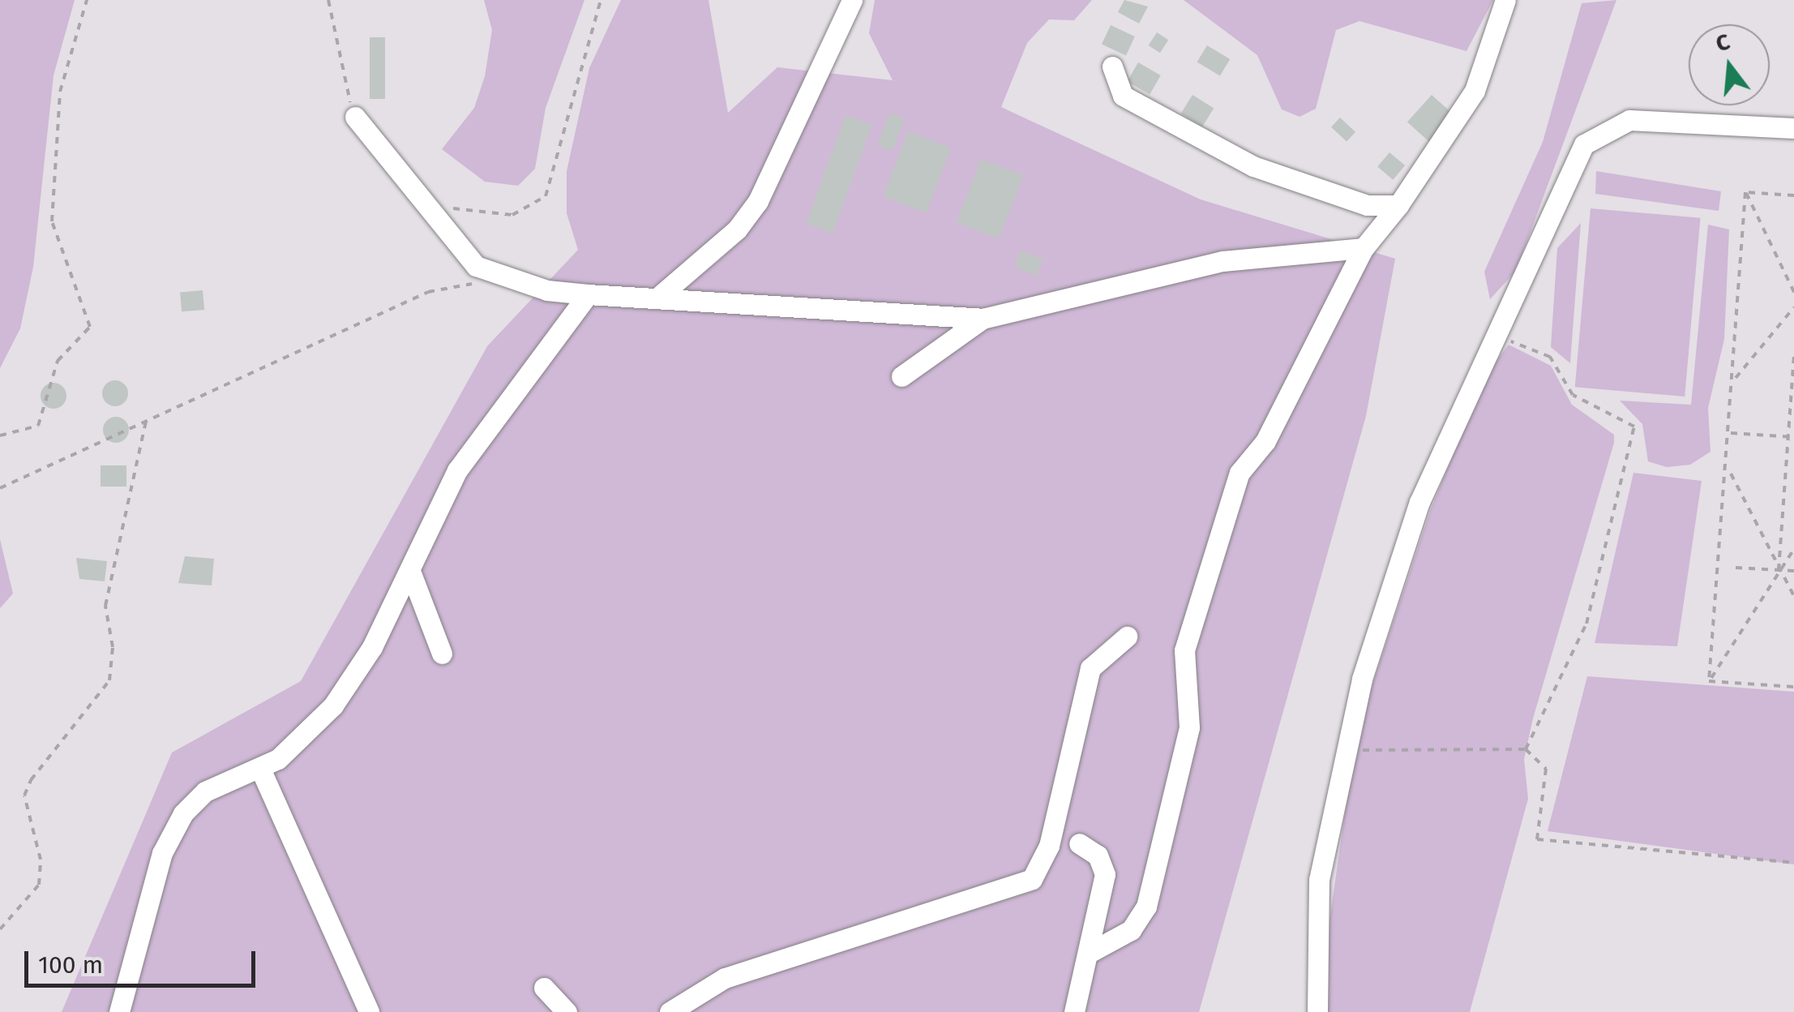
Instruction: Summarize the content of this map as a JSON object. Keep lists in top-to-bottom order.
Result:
{
  "scale_bar": "100 m",
  "north": "top"
}
